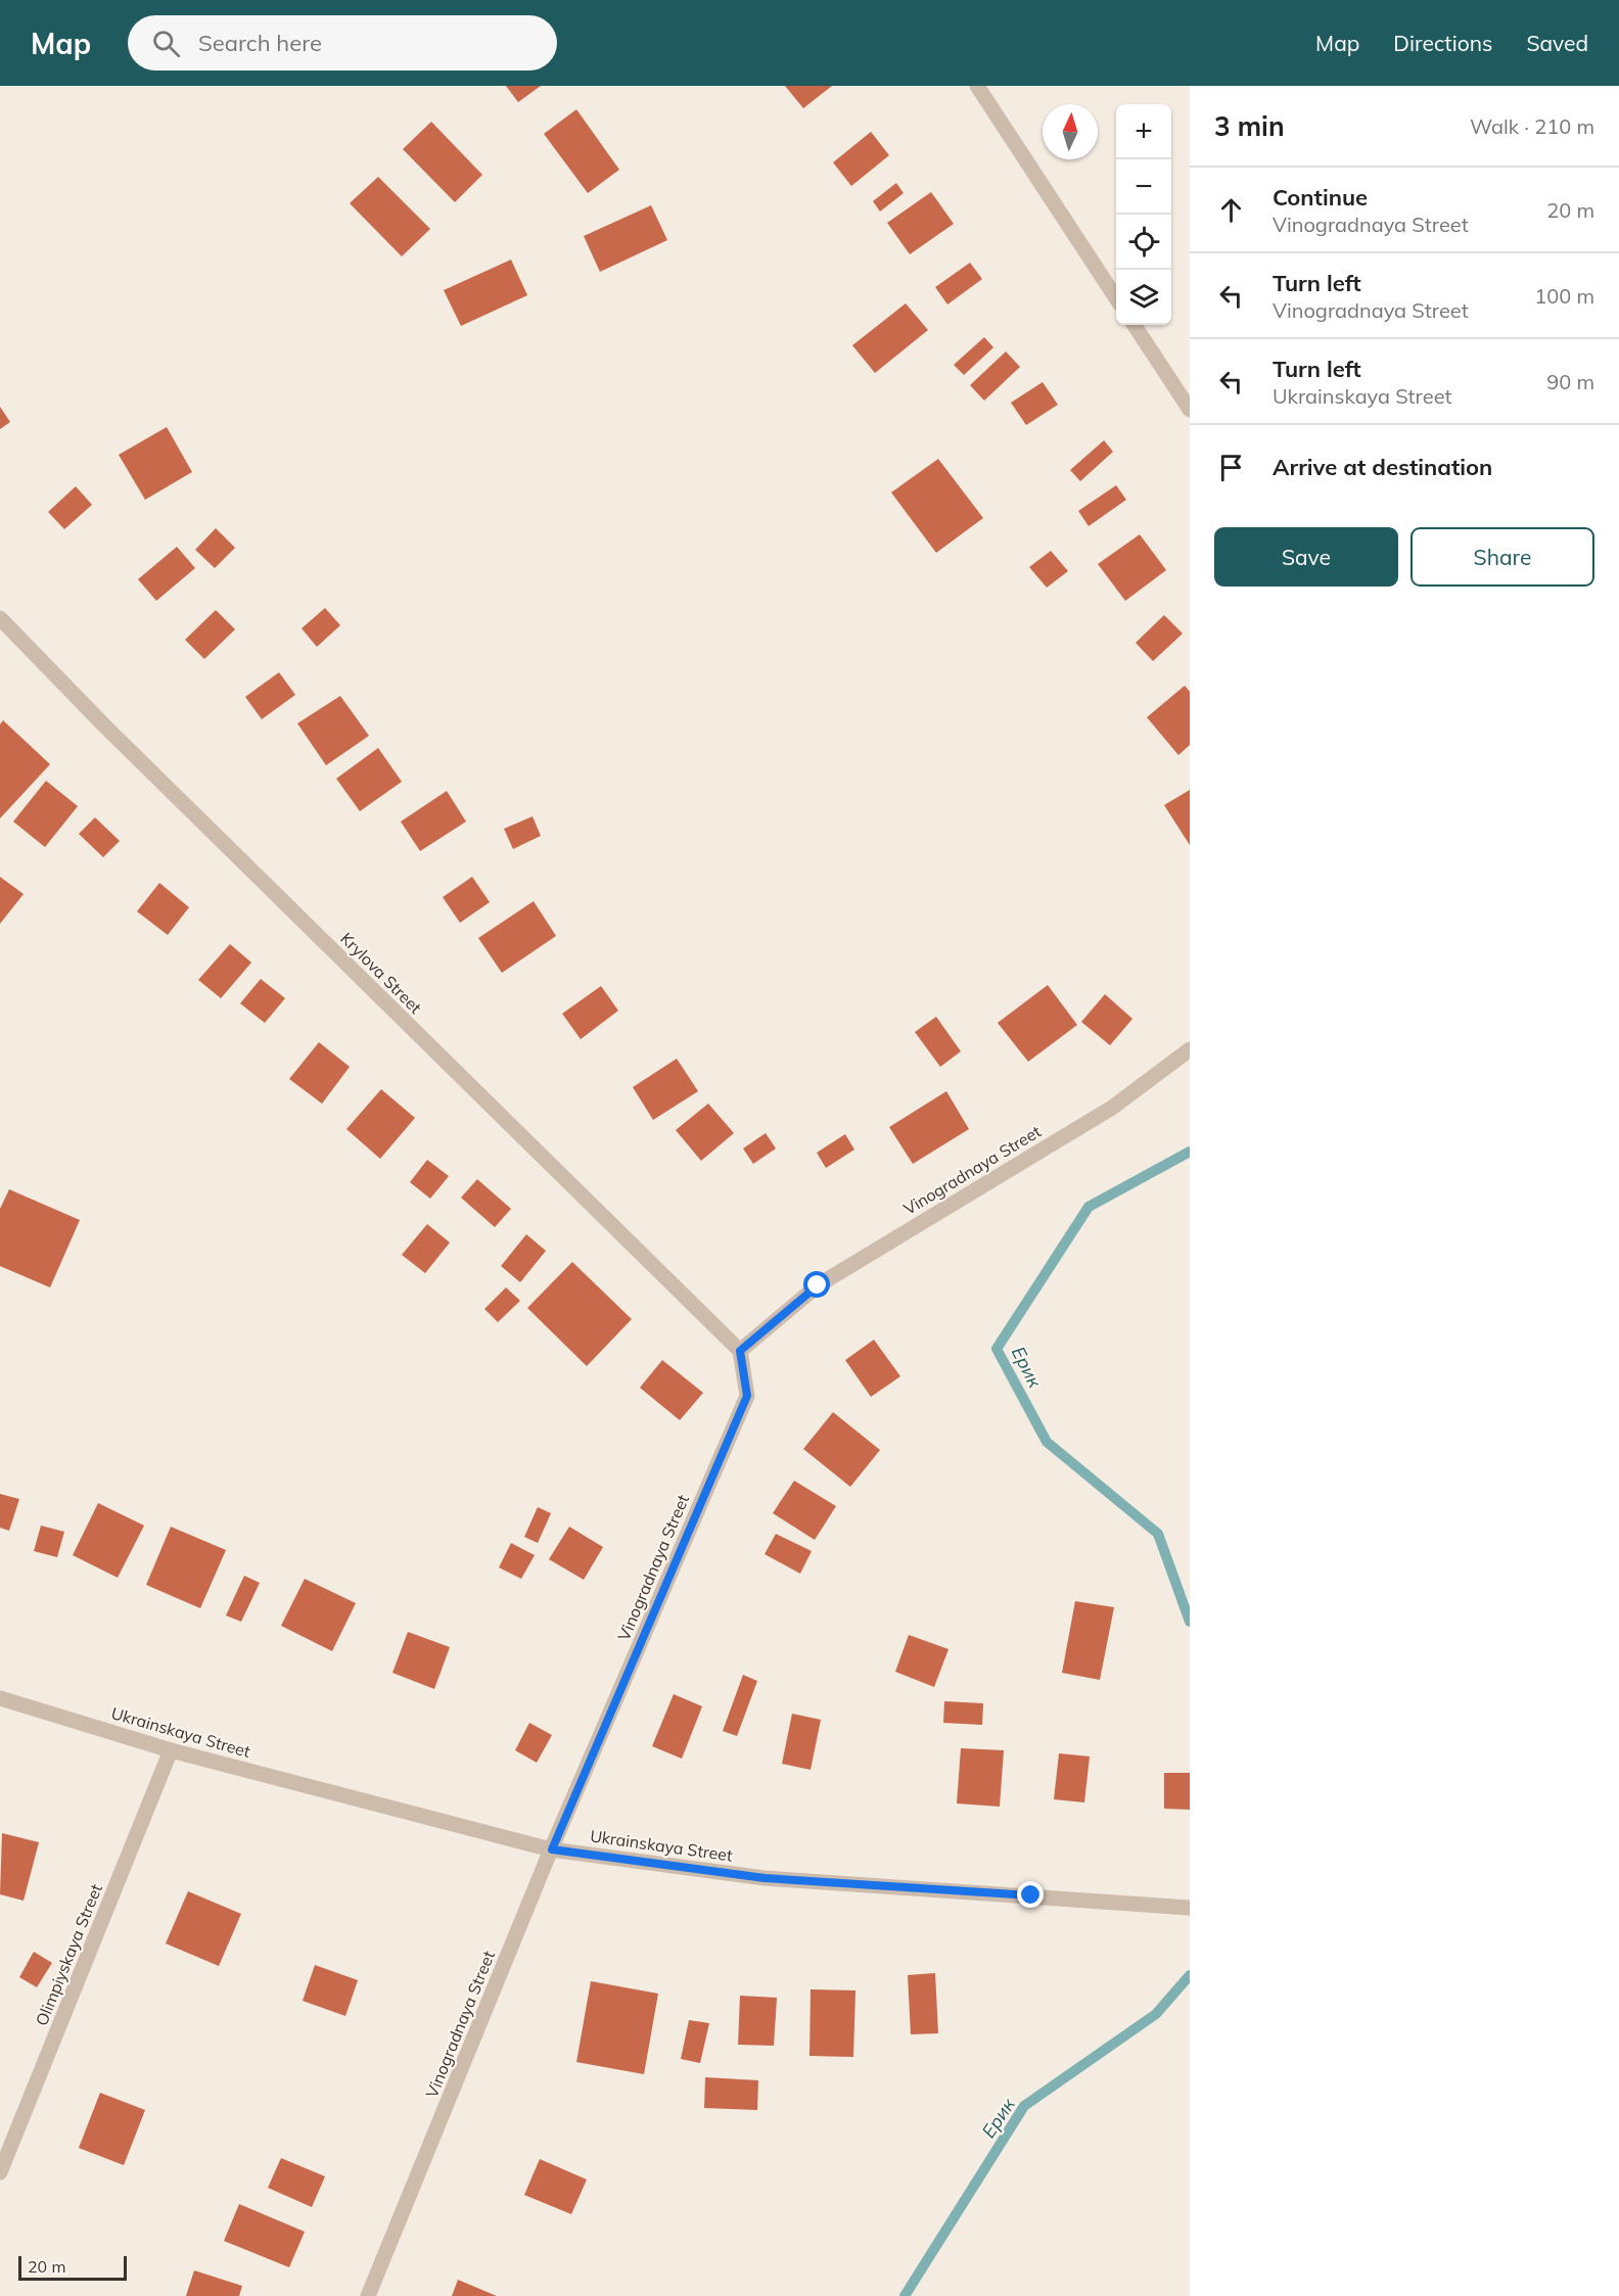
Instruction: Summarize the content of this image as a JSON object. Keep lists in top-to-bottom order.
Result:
{
  "streets": {
    "street": [
      "Krylova Street",
      "Vinogradnaya Street",
      "Ukrainskaya Street",
      "Olimpiyskaya Street"
    ]
  },
  "crossings": [
    ["Krylova Street", "Vinogradnaya Street"],
    ["Vinogradnaya Street", "Ukrainskaya Street"],
    ["Ukrainskaya Street", "Olimpiyskaya Street"]
  ],
  "water": ["Ерик"],
  "scale_bar": "20 m",
  "north": "top",
  "page": {
    "header": "Map",
    "search": "Search here",
    "nav": ["Map", "Directions", "Saved"],
    "heading": ["3 min", "Walk · 210 m"],
    "map_buttons": ["+", "−"],
    "list": [
      ["Continue", "Vinogradnaya Street", "20 m"],
      ["Turn left", "Vinogradnaya Street", "100 m"],
      ["Turn left", "Ukrainskaya Street", "90 m"],
      "Arrive at destination"
    ],
    "buttons": ["Save", "Share"],
    "scale": "20 m"
  }
}
